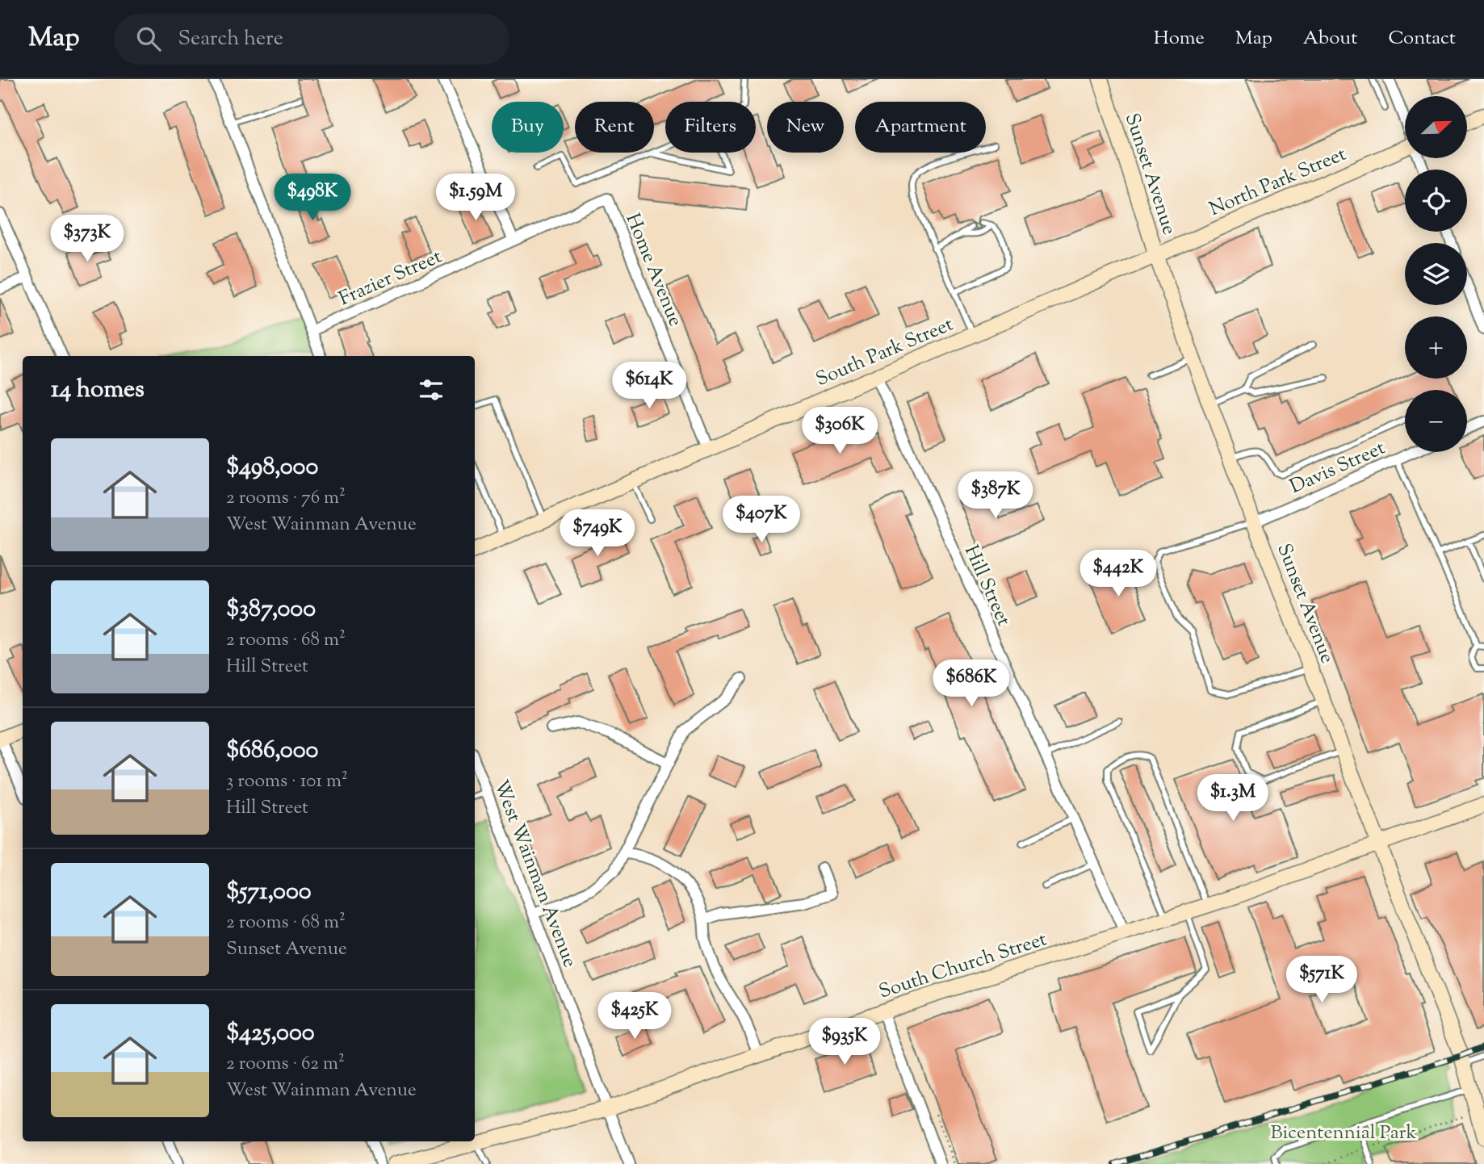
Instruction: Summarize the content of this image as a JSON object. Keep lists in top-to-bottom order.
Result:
{
  "streets": {
    "main road": [
      "Sunset Avenue",
      "North Park Street",
      "South Park Street",
      "South Church Street"
    ],
    "street": [
      "Home Avenue",
      "Frazier Street",
      "Davis Street",
      "Hill Street",
      "West Wainman Avenue"
    ]
  },
  "crossings": [
    ["Sunset Avenue", "North Park Street"],
    ["Sunset Avenue", "South Park Street"],
    ["Sunset Avenue", "Davis Street"],
    ["Sunset Avenue", "South Church Street"],
    ["North Park Street", "South Park Street"],
    ["Home Avenue", "Frazier Street"],
    ["Home Avenue", "South Park Street"],
    ["South Park Street", "Hill Street"],
    ["Hill Street", "South Church Street"],
    ["West Wainman Avenue", "South Church Street"]
  ],
  "parks": ["Bicentennial Park"],
  "north": "top right",
  "page": {
    "header": "Map",
    "search": "Search here",
    "nav": [
      "Home",
      "Map",
      "About",
      "Contact"
    ],
    "map_buttons": ["+", "−"],
    "chip": [
      "Buy",
      "Rent",
      "Filters",
      "New",
      "Apartment"
    ],
    "price": [
      "$498K",
      "$1.59M",
      "$373K",
      "$614K",
      "$306K",
      "$387K",
      "$407K",
      "$749K",
      "$442K",
      "$686K",
      "$1.3M",
      "$571K",
      "$425K",
      "$935K"
    ],
    "heading": "14 homes",
    "list": [
      {
        "name": "$498,000",
        "note": "2 rooms · 76 m² · West Wainman Avenue"
      },
      {
        "name": "$387,000",
        "note": "2 rooms · 68 m² · Hill Street"
      },
      {
        "name": "$686,000",
        "note": "3 rooms · 101 m² · Hill Street"
      },
      {
        "name": "$571,000",
        "note": "2 rooms · 68 m² · Sunset Avenue"
      },
      {
        "name": "$425,000",
        "note": "2 rooms · 62 m² · West Wainman Avenue"
      }
    ]
  }
}
